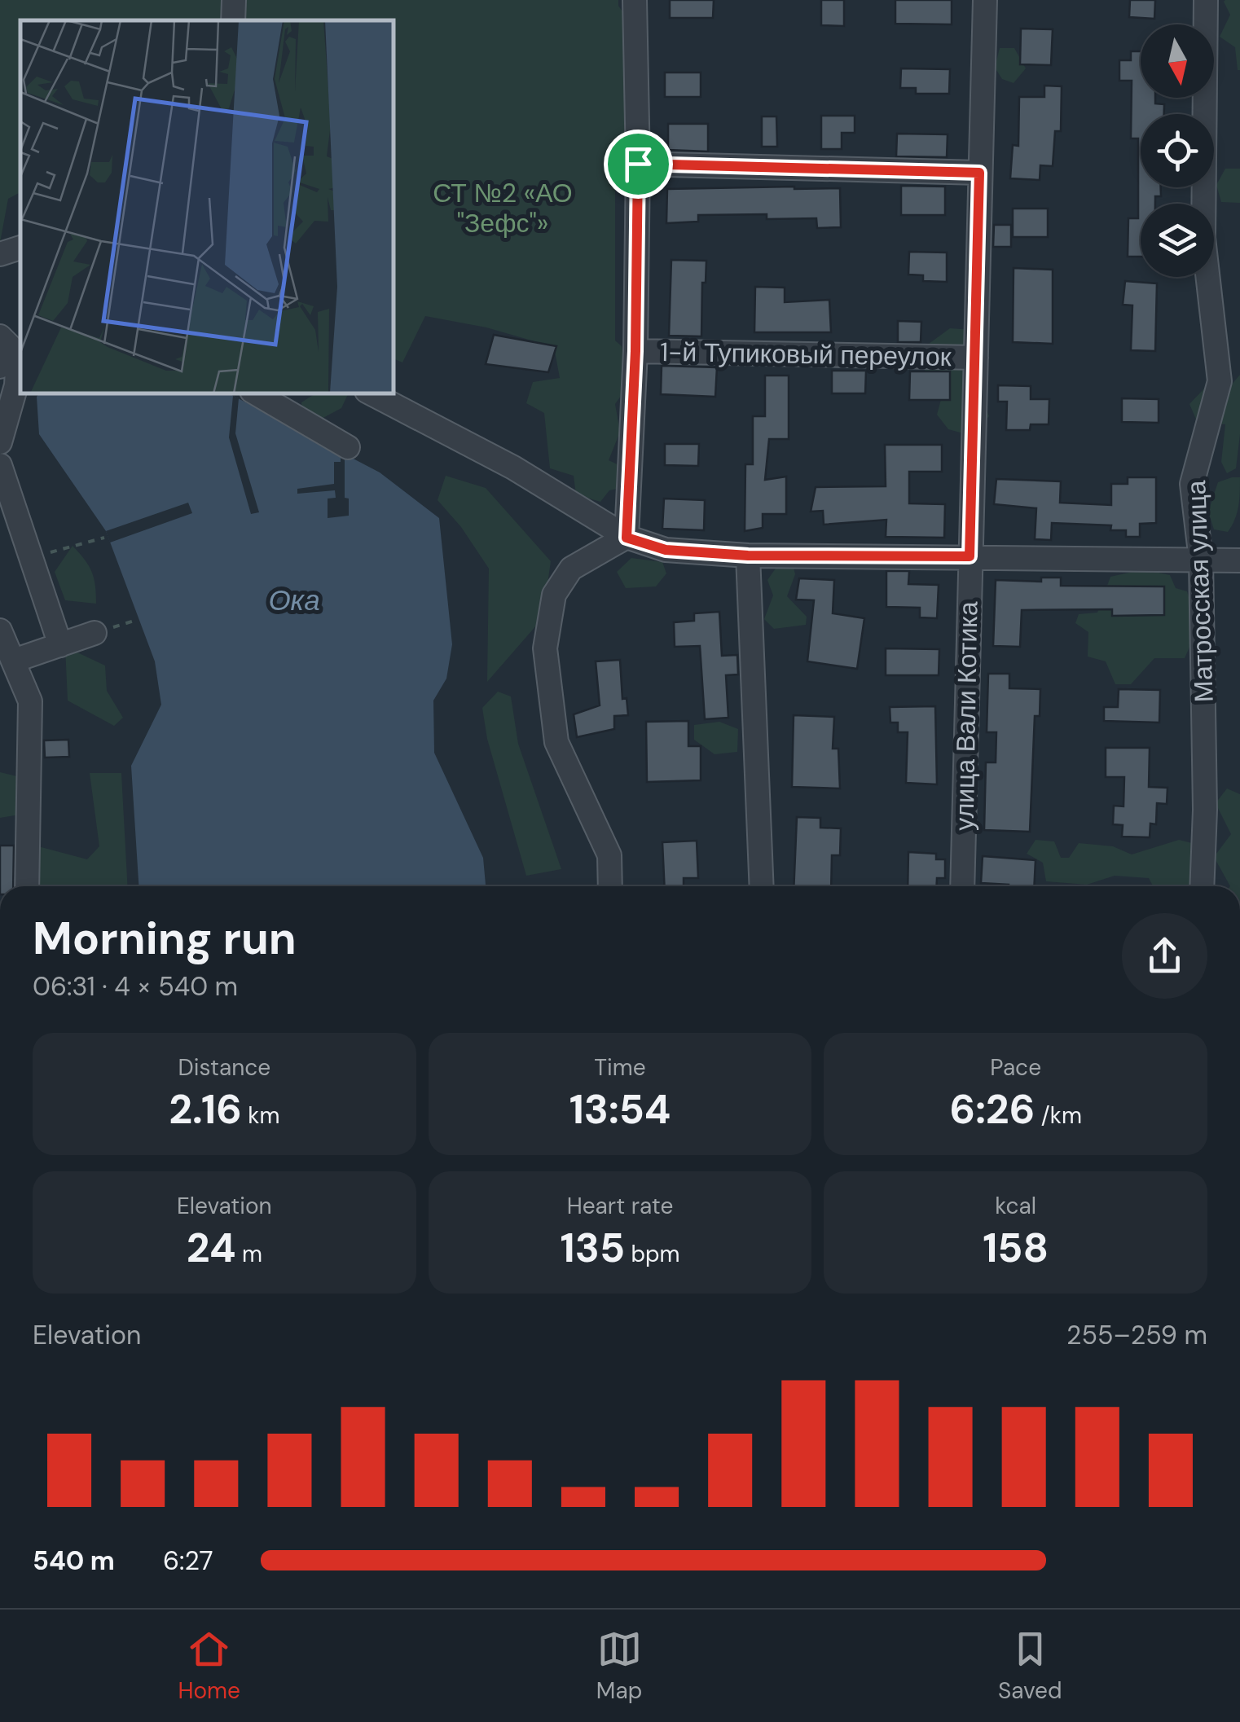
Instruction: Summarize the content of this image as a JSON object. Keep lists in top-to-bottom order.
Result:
{
  "streets": {
    "street": ["1-й Тупиковый переулок", "Матросская улица", "улица Вали Котика"]
  },
  "crossings": [
    ["1-й Тупиковый переулок", "улица Вали Котика"]
  ],
  "water": ["Ока"],
  "parks": ["СТ №2 «АО \"Зефс\"»"],
  "north": "bottom",
  "page": {
    "heading": ["Morning run", "06:31 · 4 × 540 m"],
    "stats": [
      ["Distance", "2.16 km"],
      ["Time", "13:54"],
      ["Pace", "6:26 /km"],
      ["Elevation", "24 m"],
      ["Heart rate", "135 bpm"],
      ["kcal", "158"]
    ],
    "chart": ["Elevation", "255–259 m"],
    "list": [
      {
        "name": "540 m",
        "note": "6:27"
      }
    ],
    "tabs": ["Home", "Map", "Saved"]
  }
}
